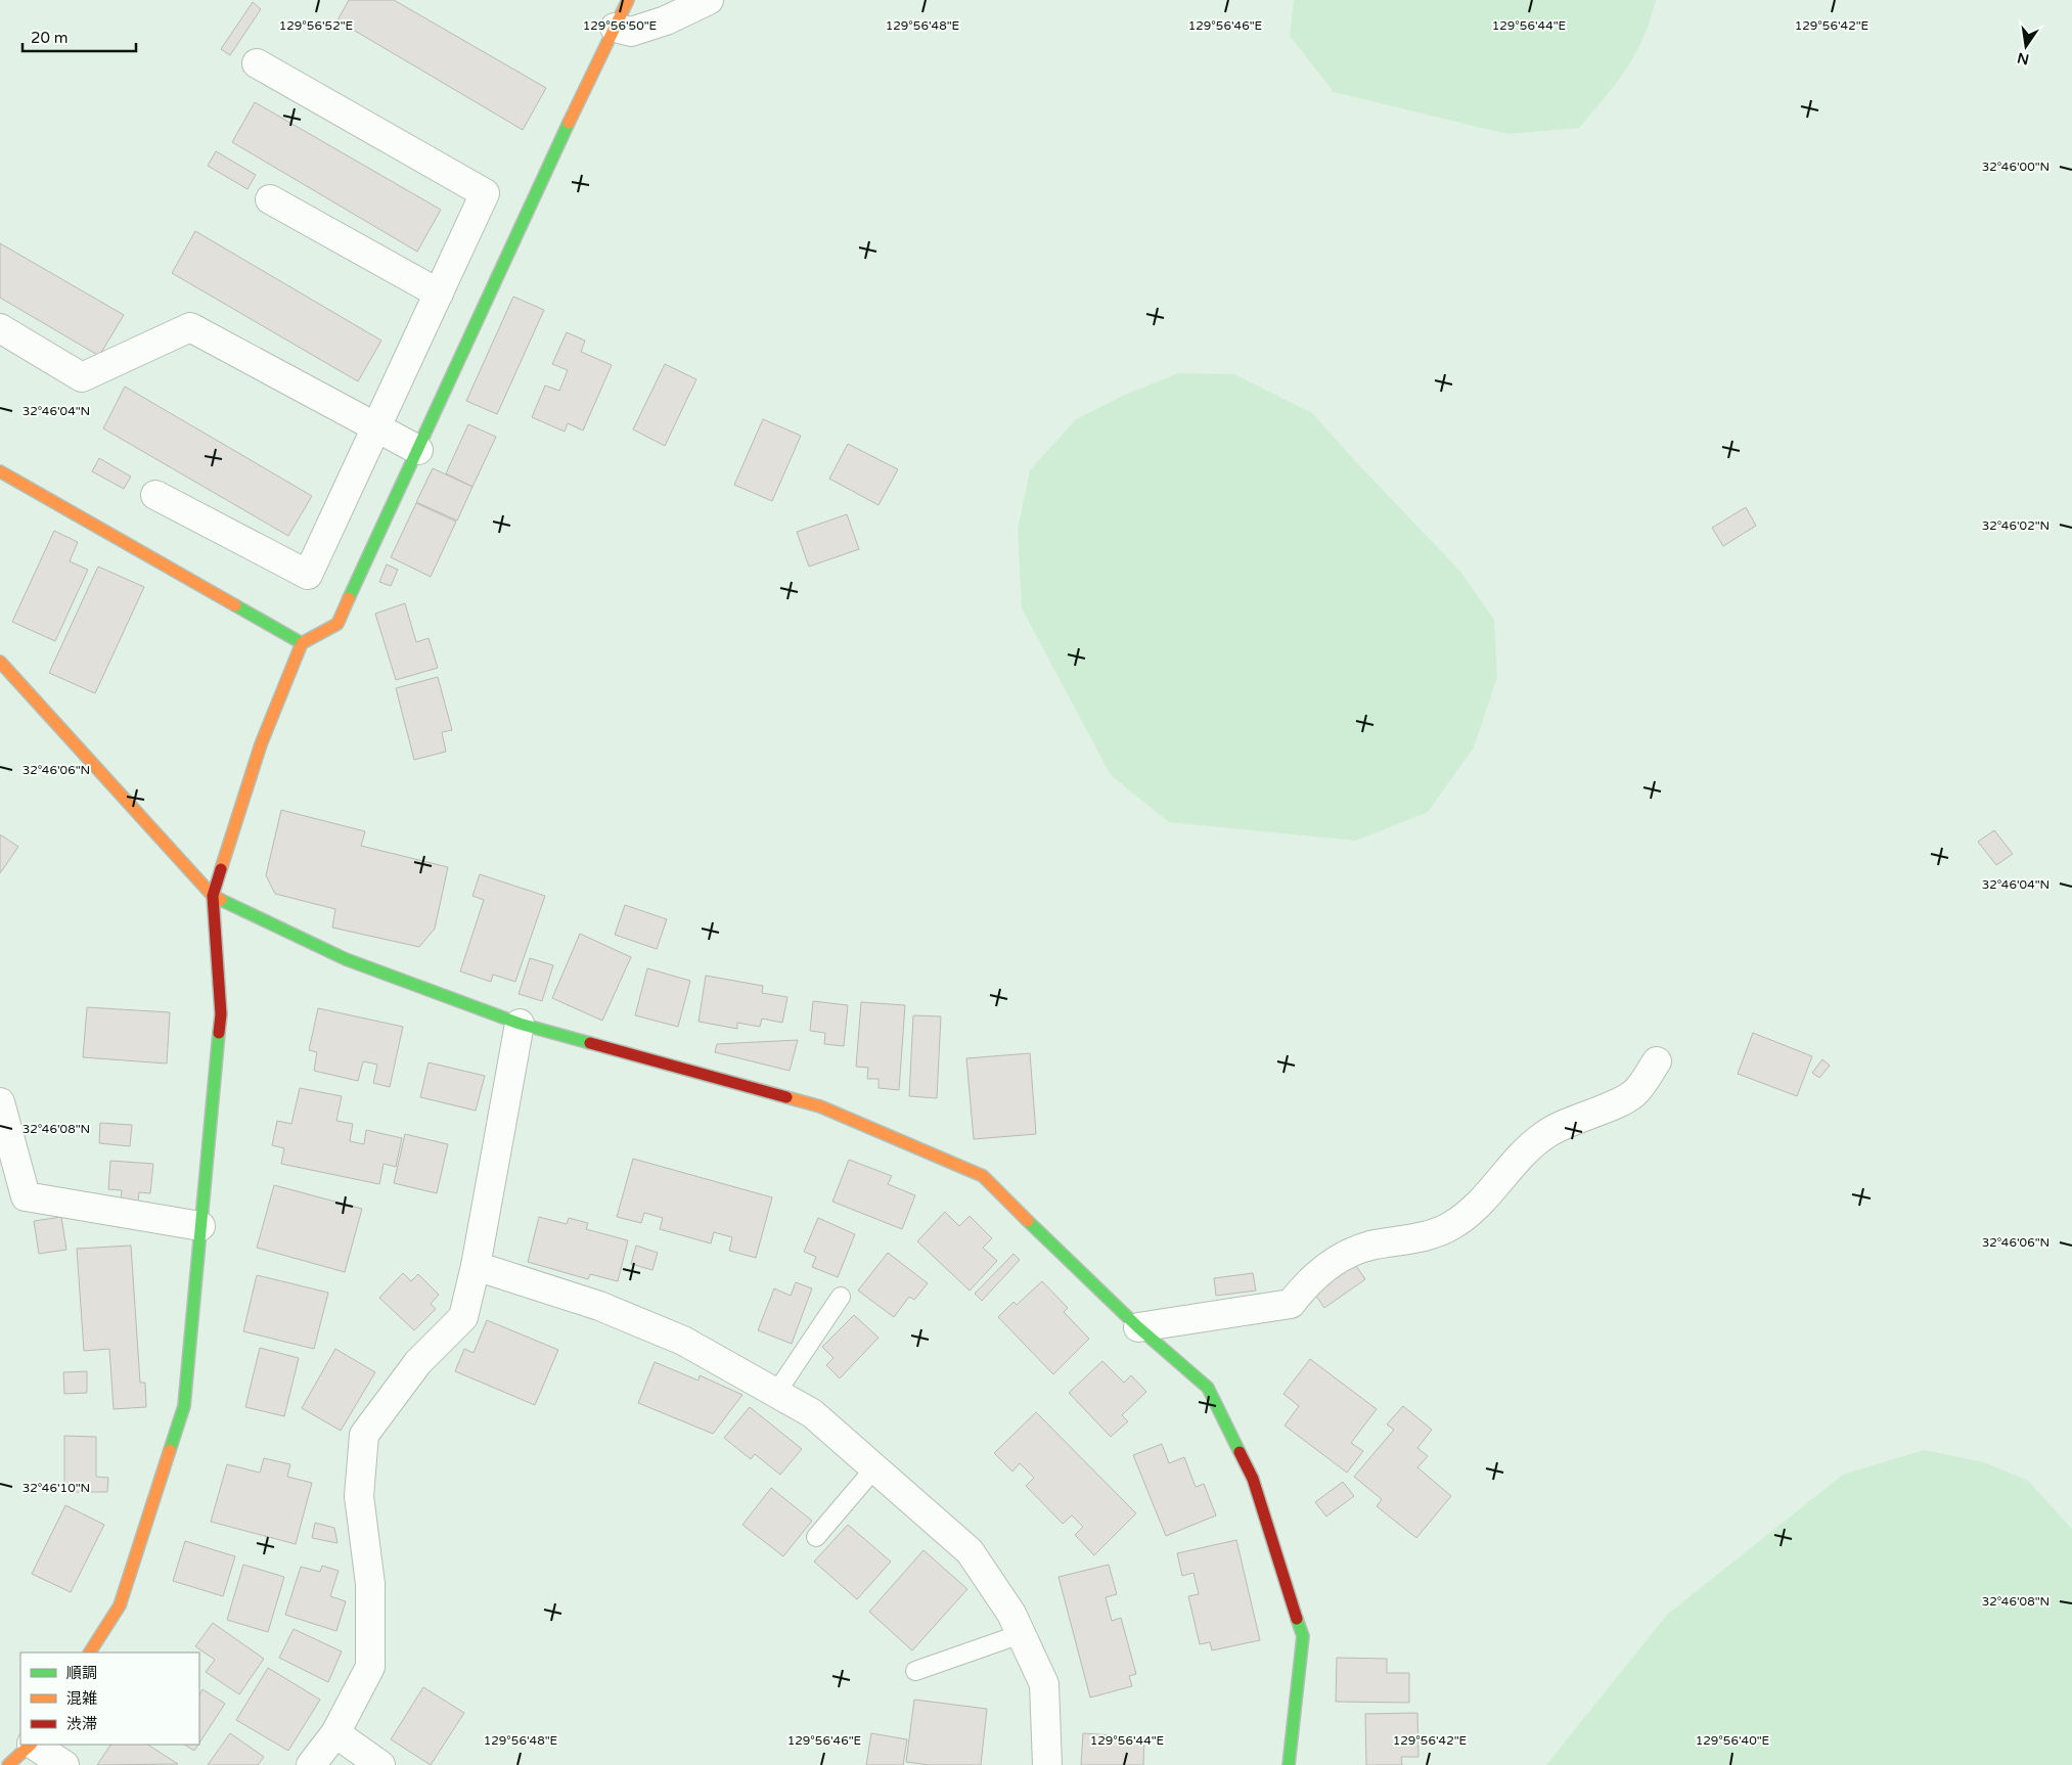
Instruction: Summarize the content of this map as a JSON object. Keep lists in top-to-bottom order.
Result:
{
  "legend": ["順調", "混雑", "渋滞"],
  "scale_bar": "20 m",
  "north": "bottom",
  "coordinates": [
    "129°56'50\"E",
    "129°56'48\"E",
    "129°56'46\"E",
    "129°56'44\"E",
    "129°56'42\"E",
    "129°56'52\"E",
    "32°46'00\"N",
    "32°46'04\"N",
    "32°46'02\"N",
    "32°46'06\"N",
    "32°46'08\"N",
    "32°46'10\"N",
    "129°56'40\"E"
  ]
}
